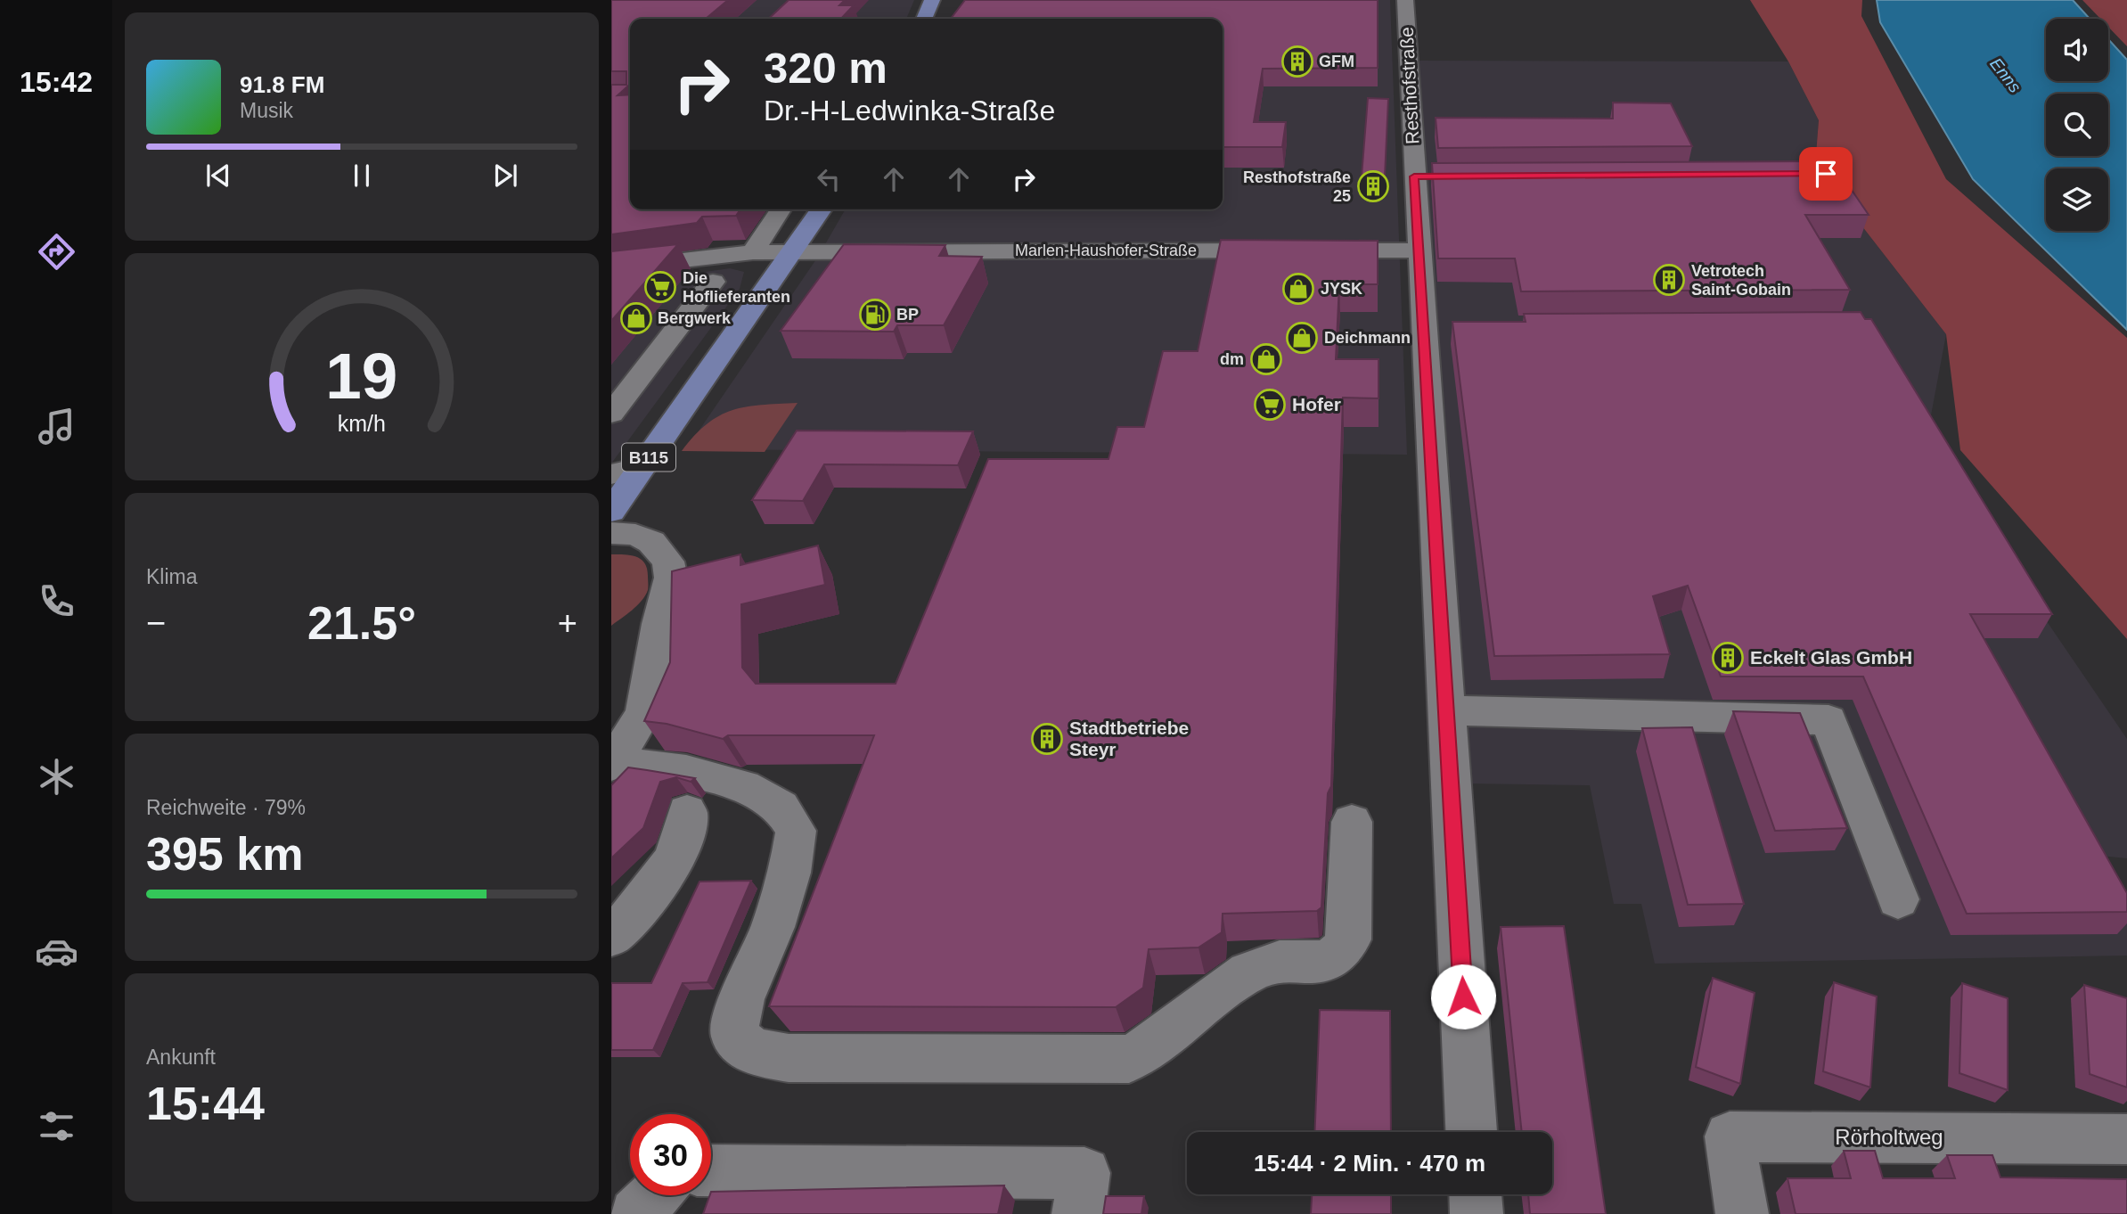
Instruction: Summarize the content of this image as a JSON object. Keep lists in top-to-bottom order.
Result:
{
  "streets": {
    "main road": ["B115"],
    "street": ["Resthofstraße", "Marlen-Haushofer-Straße", "Rörholtweg"]
  },
  "crossings": [
    ["Marlen-Haushofer-Straße", "B115"]
  ],
  "water": ["Enns"],
  "places": {
    "building": [
      "GFM",
      "Resthofstraße 25",
      "Vetrotech Saint-Gobain",
      "Eckelt Glas GmbH",
      "Stadtbetriebe Steyr"
    ],
    "supermarket": ["Die Hoflieferanten", "Hofer"],
    "shop": [
      "JYSK",
      "Bergwerk",
      "Deichmann",
      "dm"
    ],
    "fuel station": ["BP"]
  },
  "page": {
    "tabs": "15:42",
    "turn": ["320 m", "Dr.-H-Ledwinka-Straße"],
    "song": ["91.8 FM", "Musik"],
    "tile": [
      "Klima",
      ["Reichweite · 79%", "395 km"],
      ["Ankunft", "15:44"]
    ],
    "heat": ["−", "21.5°", "+"],
    "limit": "30",
    "trip": "15:44 · 2 Min. · 470 m",
    "gauge": ["19", "km/h"]
  }
}
